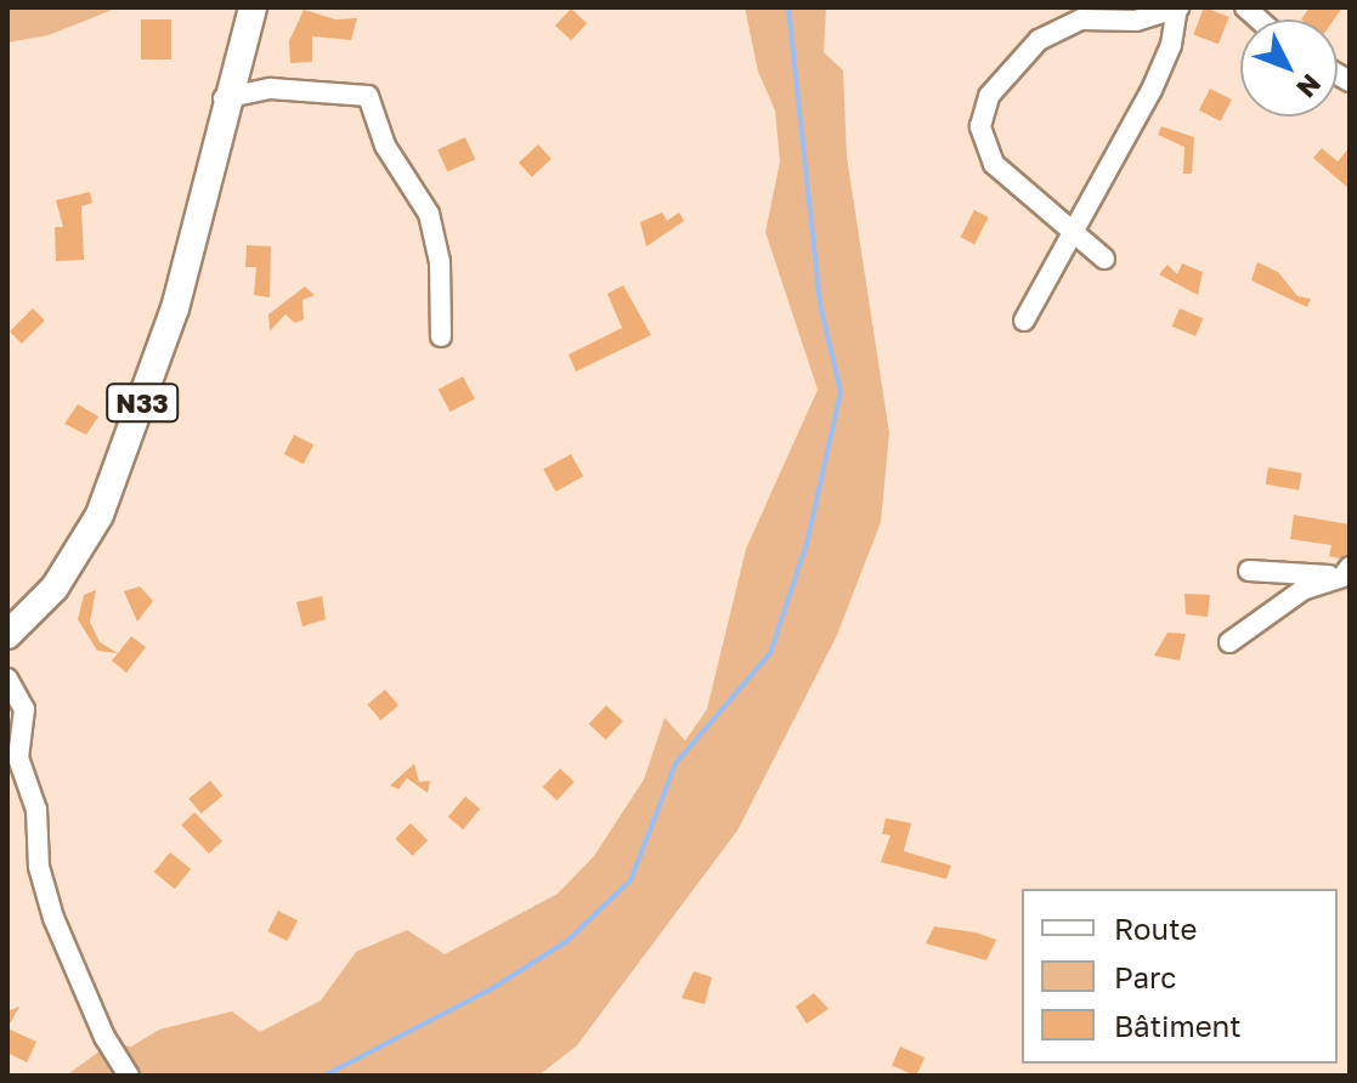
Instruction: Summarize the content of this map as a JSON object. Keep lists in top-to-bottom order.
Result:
{
  "streets": {
    "main road": ["N33"]
  },
  "legend": ["Route", "Parc", "Bâtiment"],
  "north": "bottom right"
}
